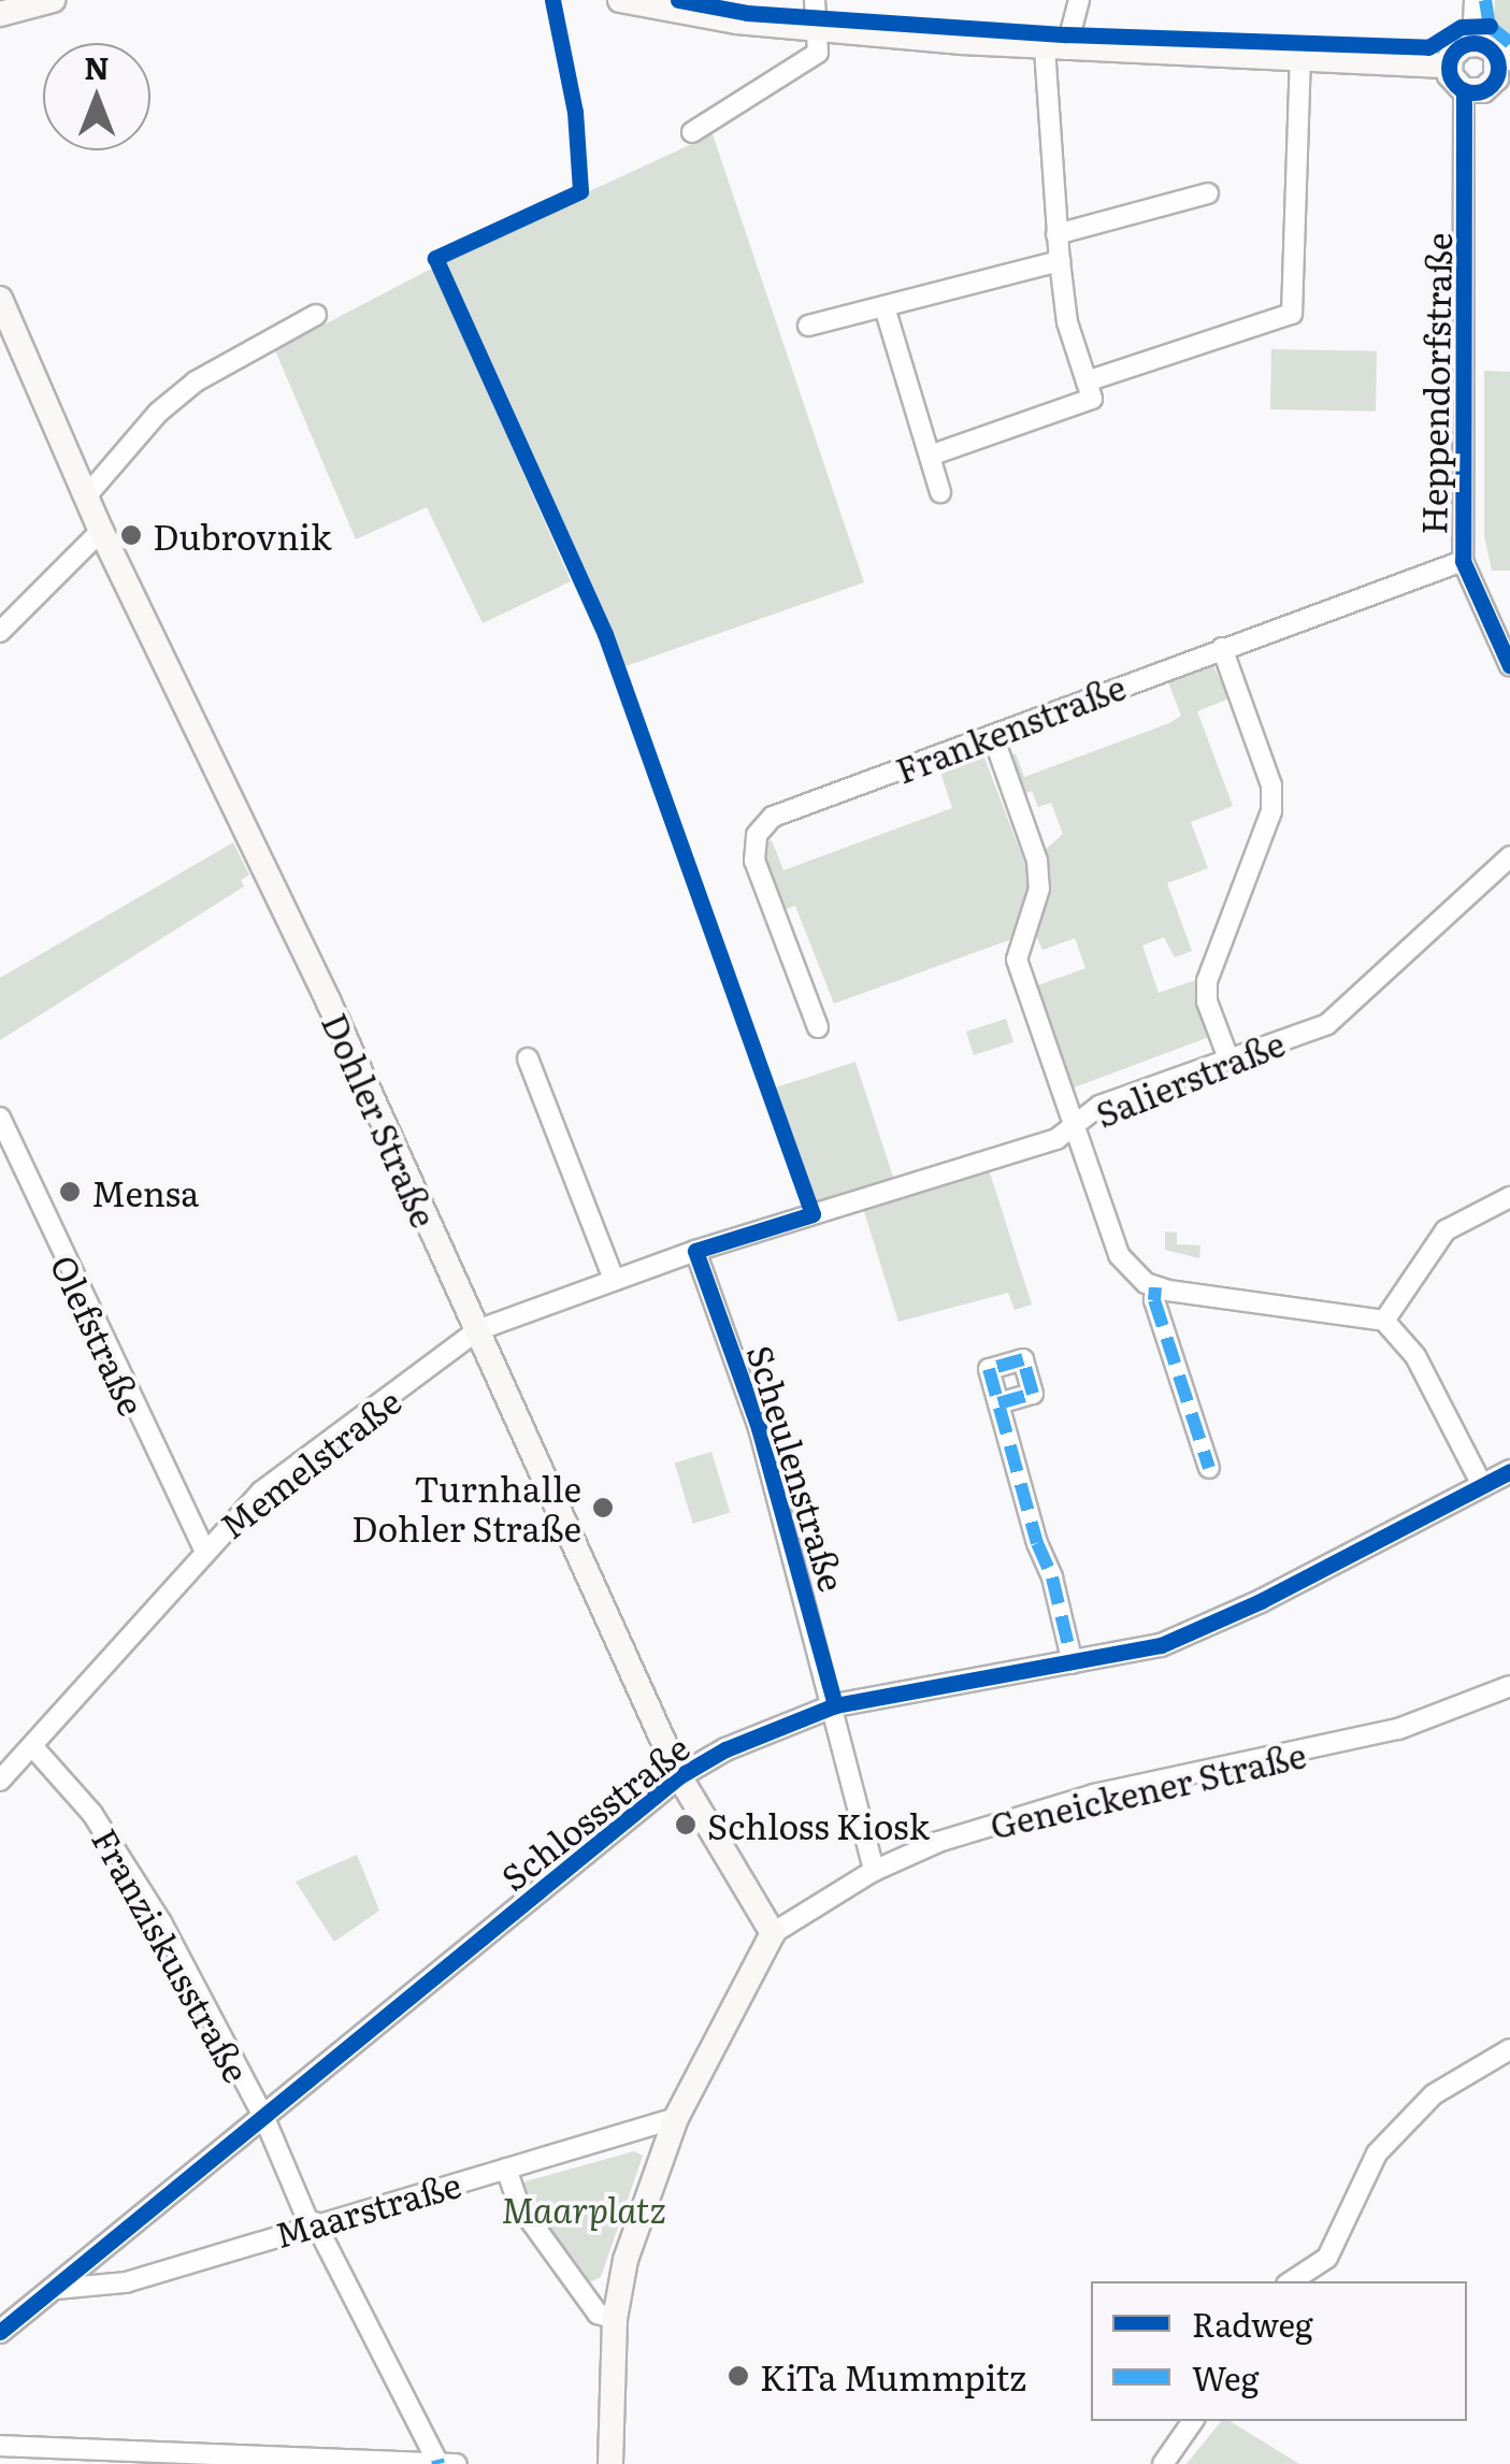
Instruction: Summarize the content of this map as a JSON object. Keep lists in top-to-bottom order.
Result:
{
  "streets": {
    "main road": ["Dohler Straße"],
    "street": [
      "Heppendorfstraße",
      "Frankenstraße",
      "Salierstraße",
      "Olefstraße",
      "Memelstraße",
      "Scheulenstraße",
      "Geneickener Straße",
      "Schlossstraße",
      "Franziskusstraße",
      "Maarstraße"
    ]
  },
  "crossings": [
    ["Heppendorfstraße", "Frankenstraße"],
    ["Salierstraße", "Memelstraße"],
    ["Salierstraße", "Scheulenstraße"],
    ["Dohler Straße", "Memelstraße"],
    ["Dohler Straße", "Geneickener Straße"],
    ["Dohler Straße", "Schlossstraße"],
    ["Olefstraße", "Memelstraße"],
    ["Memelstraße", "Scheulenstraße"],
    ["Memelstraße", "Franziskusstraße"],
    ["Scheulenstraße", "Geneickener Straße"],
    ["Scheulenstraße", "Schlossstraße"],
    ["Schlossstraße", "Franziskusstraße"],
    ["Schlossstraße", "Maarstraße"],
    ["Franziskusstraße", "Maarstraße"]
  ],
  "parks": ["Maarplatz"],
  "places": [
    "Dubrovnik",
    "Mensa",
    "Turnhalle Dohler Straße",
    "Schloss Kiosk",
    "KiTa Mummpitz"
  ],
  "legend": ["Radweg", "Weg"],
  "north": "top"
}
